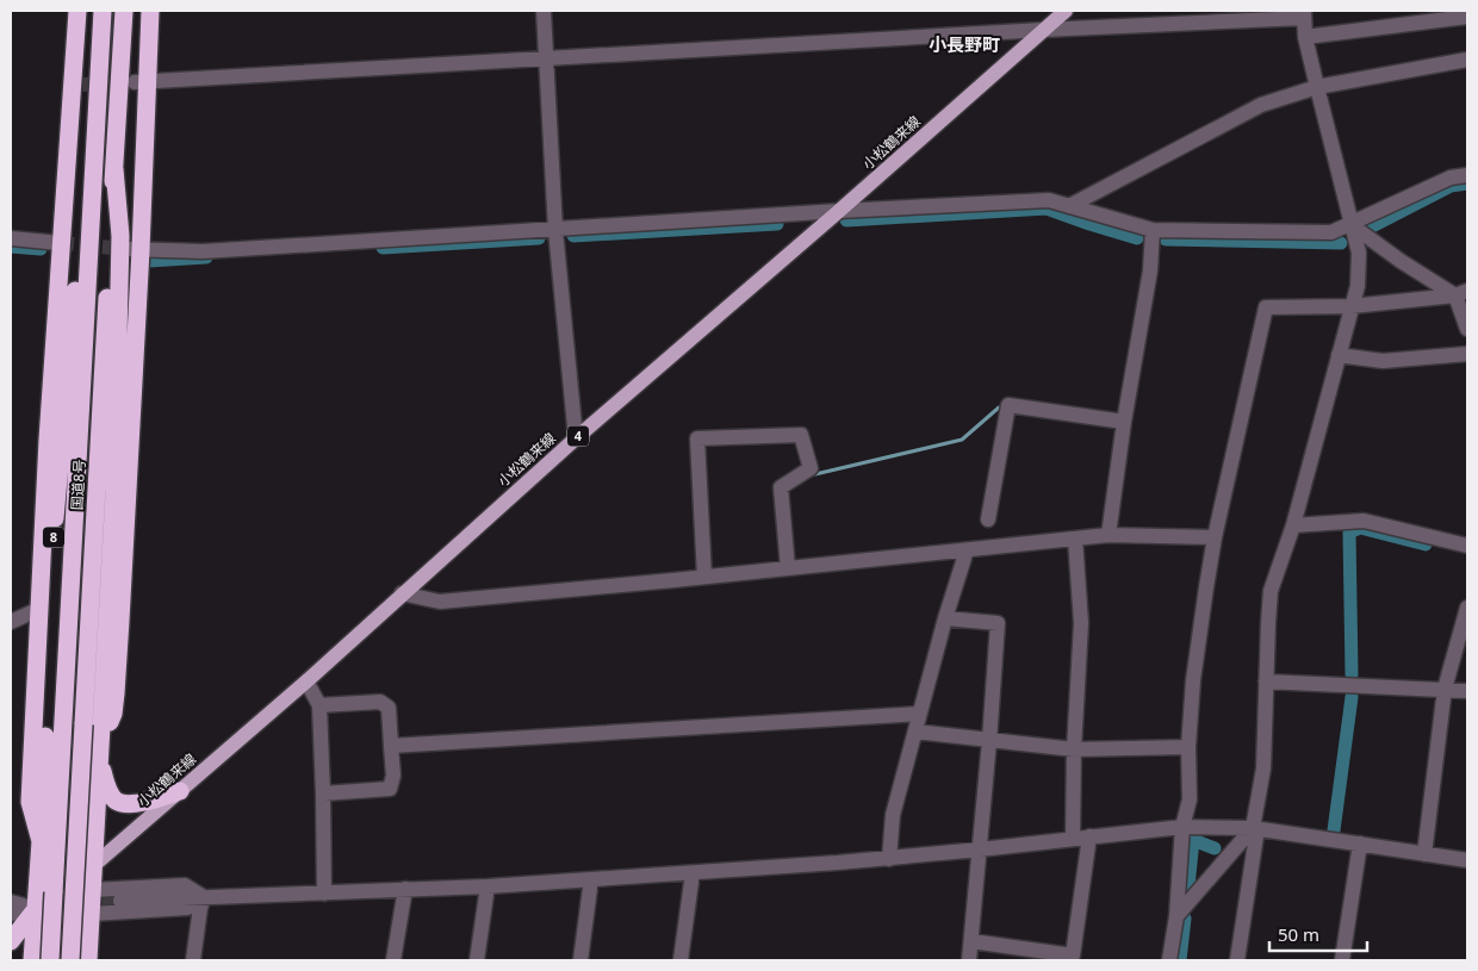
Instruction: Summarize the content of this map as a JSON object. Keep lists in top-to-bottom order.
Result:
{
  "streets": {
    "highway": ["国道8号", "8"],
    "main road": ["小松鶴来線", "4"]
  },
  "crossings": [
    ["国道8号", "8"]
  ],
  "districts": ["小長野町"],
  "scale_bar": "50 m"
}
